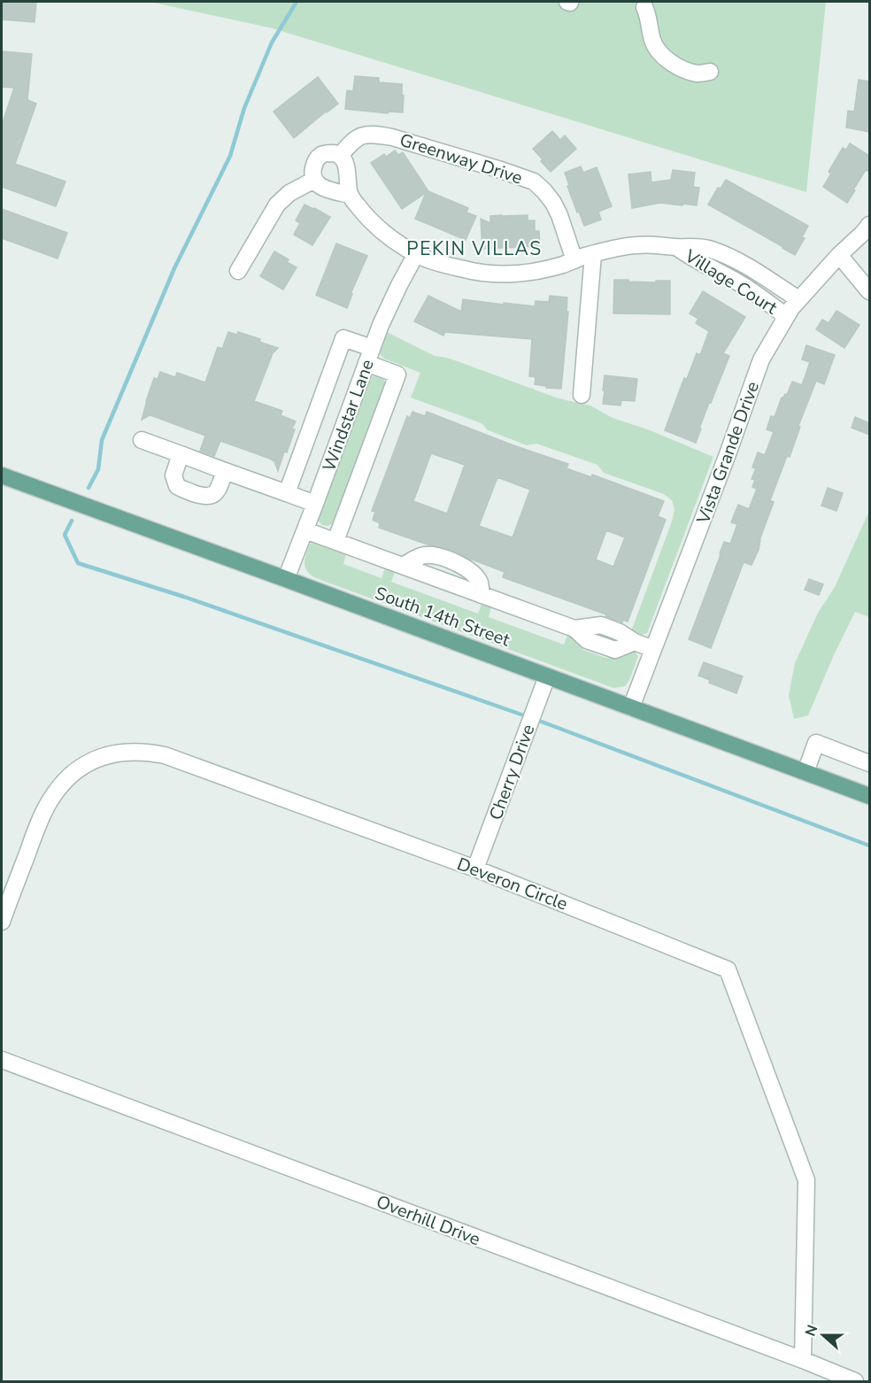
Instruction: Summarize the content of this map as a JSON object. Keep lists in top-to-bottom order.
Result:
{
  "streets": {
    "main road": ["South 14th Street"],
    "street": [
      "Greenway Drive",
      "Village Court",
      "Windstar Lane",
      "Vista Grande Drive",
      "Cherry Drive",
      "Deveron Circle",
      "Overhill Drive"
    ]
  },
  "crossings": [
    ["Greenway Drive", "Village Court"],
    ["Village Court", "Windstar Lane"],
    ["Village Court", "Vista Grande Drive"],
    ["Windstar Lane", "South 14th Street"],
    ["Vista Grande Drive", "South 14th Street"],
    ["South 14th Street", "Cherry Drive"],
    ["Cherry Drive", "Deveron Circle"],
    ["Deveron Circle", "Overhill Drive"]
  ],
  "districts": ["PEKIN VILLAS"],
  "north": "left"
}
